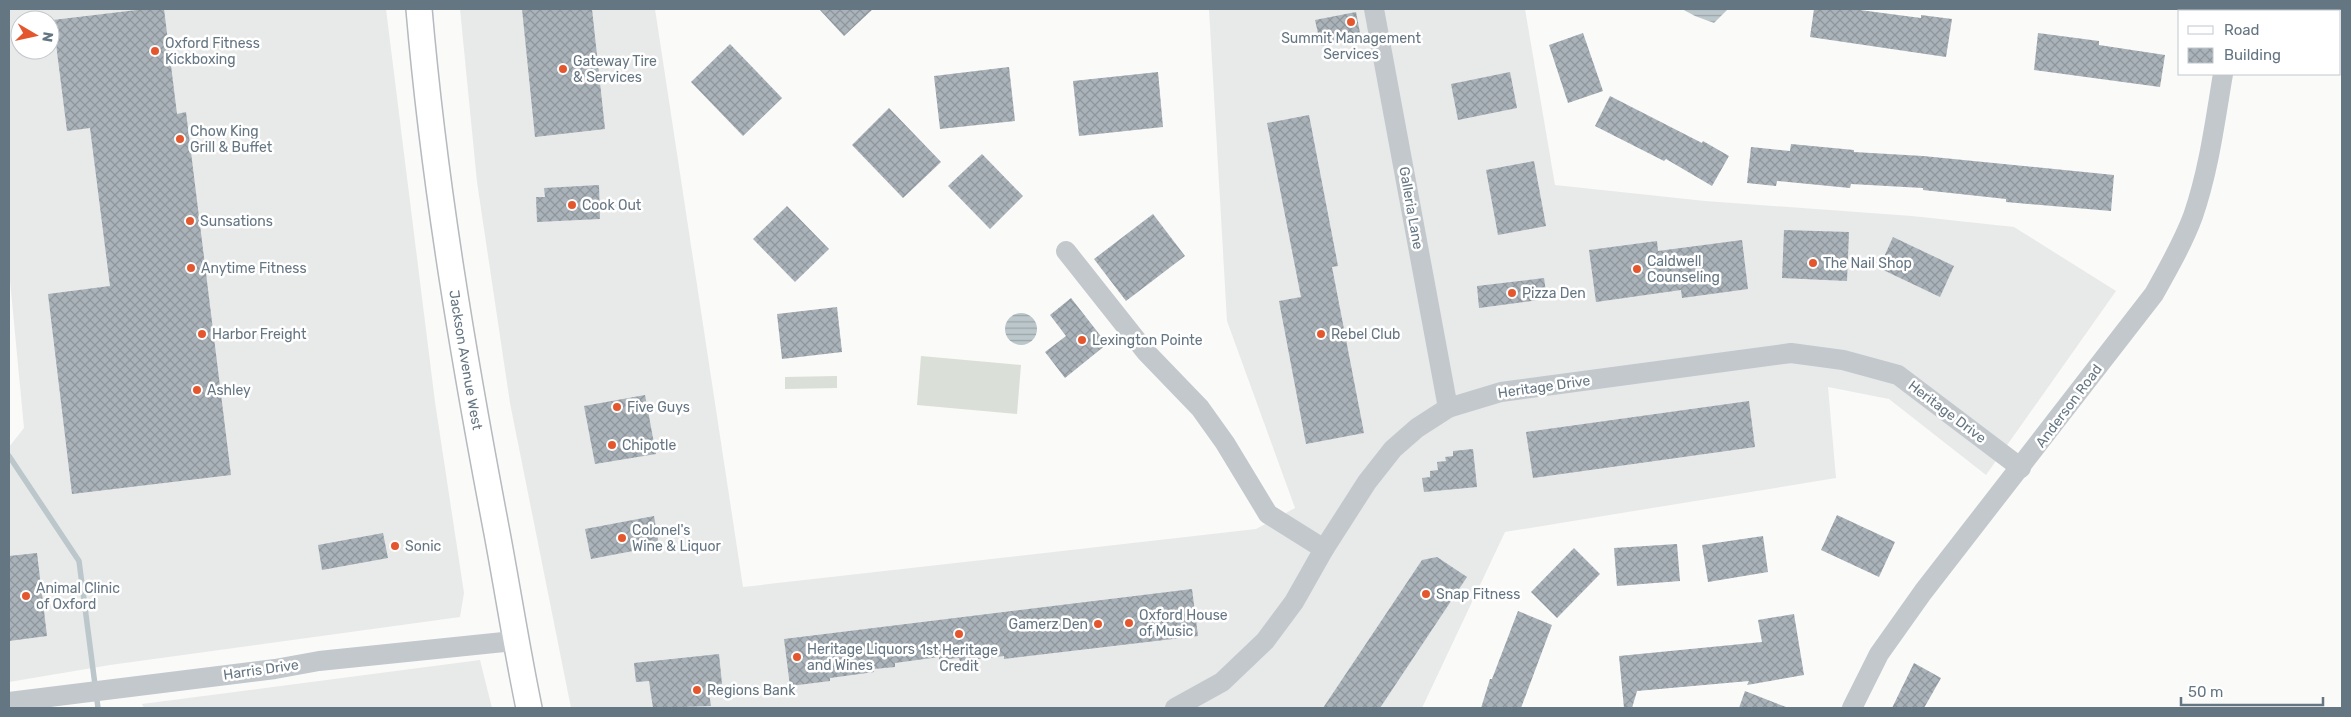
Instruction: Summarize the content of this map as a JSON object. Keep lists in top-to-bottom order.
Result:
{
  "streets": {
    "main road": ["Jackson Avenue West"],
    "street": [
      "Galleria Lane",
      "Heritage Drive",
      "Anderson Road",
      "Harris Drive"
    ]
  },
  "crossings": [
    ["Galleria Lane", "Heritage Drive"],
    ["Jackson Avenue West", "Harris Drive"],
    ["Heritage Drive", "Anderson Road"]
  ],
  "places": [
    "Summit Management Services",
    "Oxford Fitness Kickboxing",
    "Gateway Tire & Services",
    "Chow King Grill & Buffet",
    "Cook Out",
    "Sunsations",
    "The Nail Shop",
    "Anytime Fitness",
    "Caldwell Counseling",
    "Pizza Den",
    "Harbor Freight",
    "Rebel Club",
    "Lexington Pointe",
    "Ashley",
    "Five Guys",
    "Chipotle",
    "Colonel's Wine & Liquor",
    "Sonic",
    "Snap Fitness",
    "Animal Clinic of Oxford",
    "Oxford House of Music",
    "Gamerz Den",
    "1st Heritage Credit",
    "Heritage Liquors and Wines",
    "Regions Bank"
  ],
  "legend": ["Road", "Building"],
  "scale_bar": "50 m",
  "north": "right"
}
